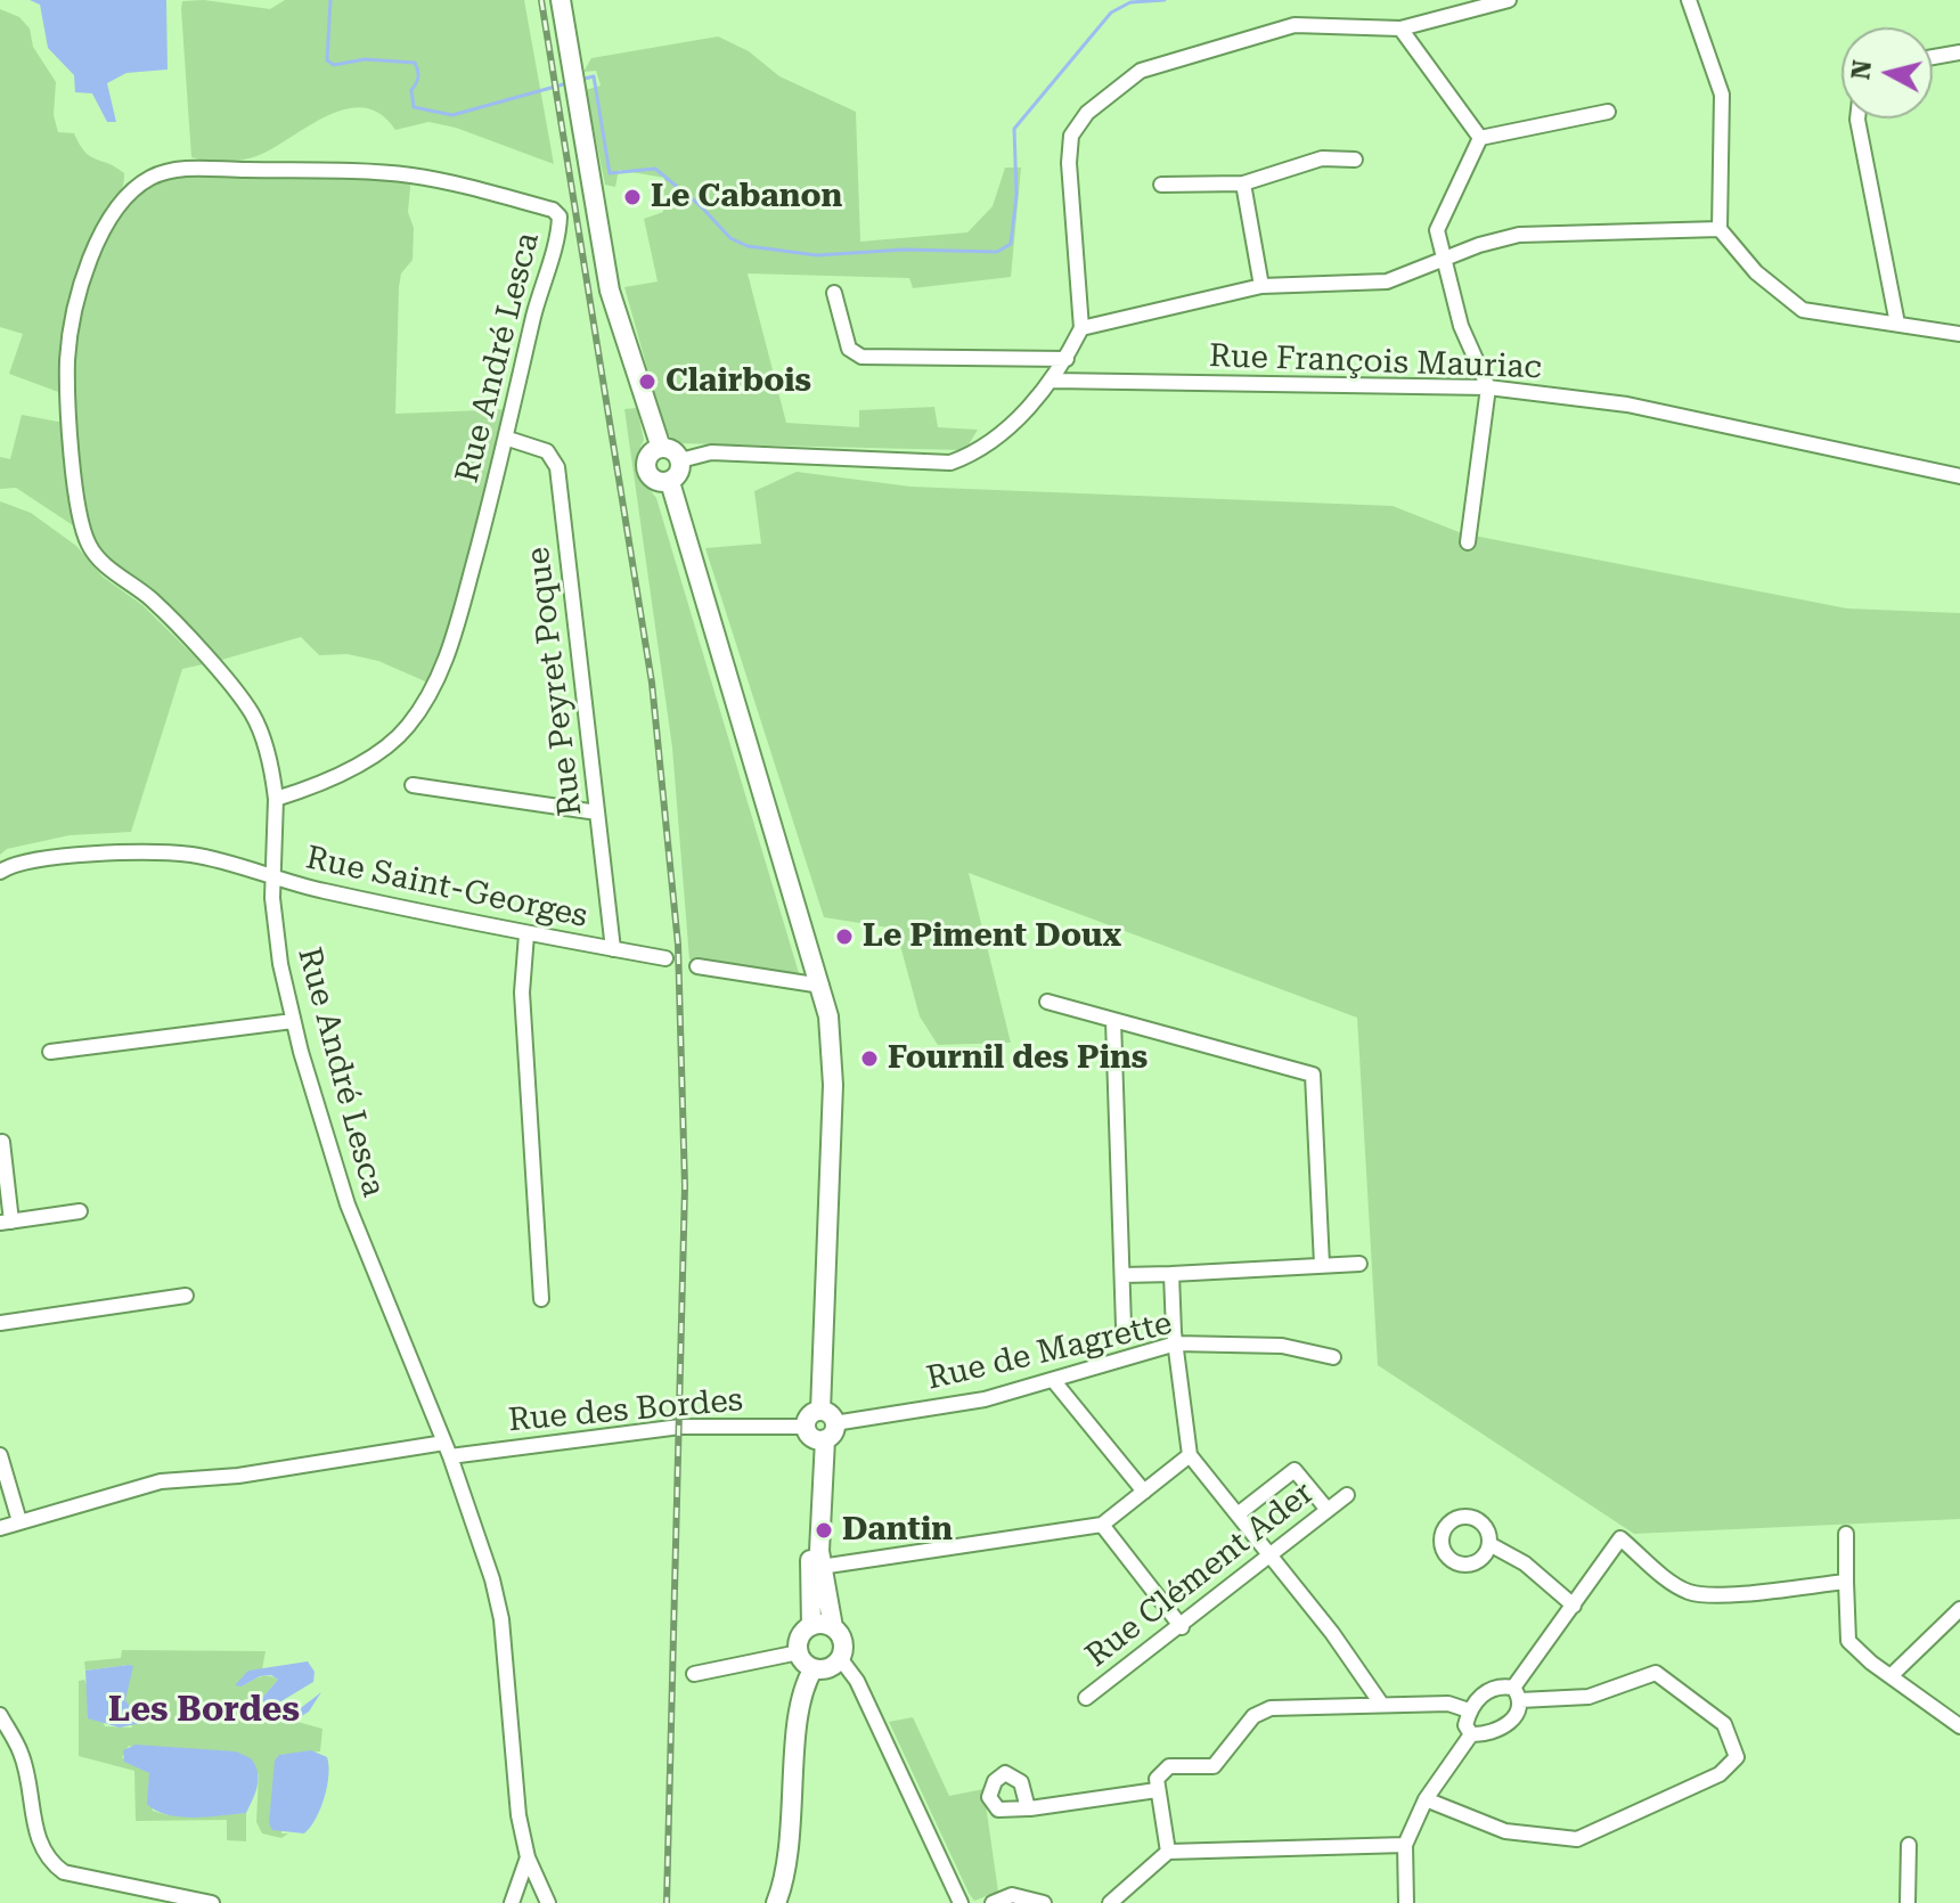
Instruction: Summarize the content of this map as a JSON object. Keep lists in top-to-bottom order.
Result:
{
  "streets": {
    "street": [
      "Rue André Lesca",
      "Rue François Mauriac",
      "Rue Peyret Poque",
      "Rue Saint-Georges",
      "Rue de Magrette",
      "Rue des Bordes",
      "Rue Clément Ader"
    ]
  },
  "crossings": [
    ["Rue André Lesca", "Rue Peyret Poque"],
    ["Rue André Lesca", "Rue Saint-Georges"],
    ["Rue André Lesca", "Rue des Bordes"],
    ["Rue Peyret Poque", "Rue Saint-Georges"],
    ["Rue de Magrette", "Rue des Bordes"]
  ],
  "districts": ["Les Bordes"],
  "places": [
    "Le Cabanon",
    "Clairbois",
    "Le Piment Doux",
    "Fournil des Pins",
    "Dantin"
  ],
  "north": "left"
}
